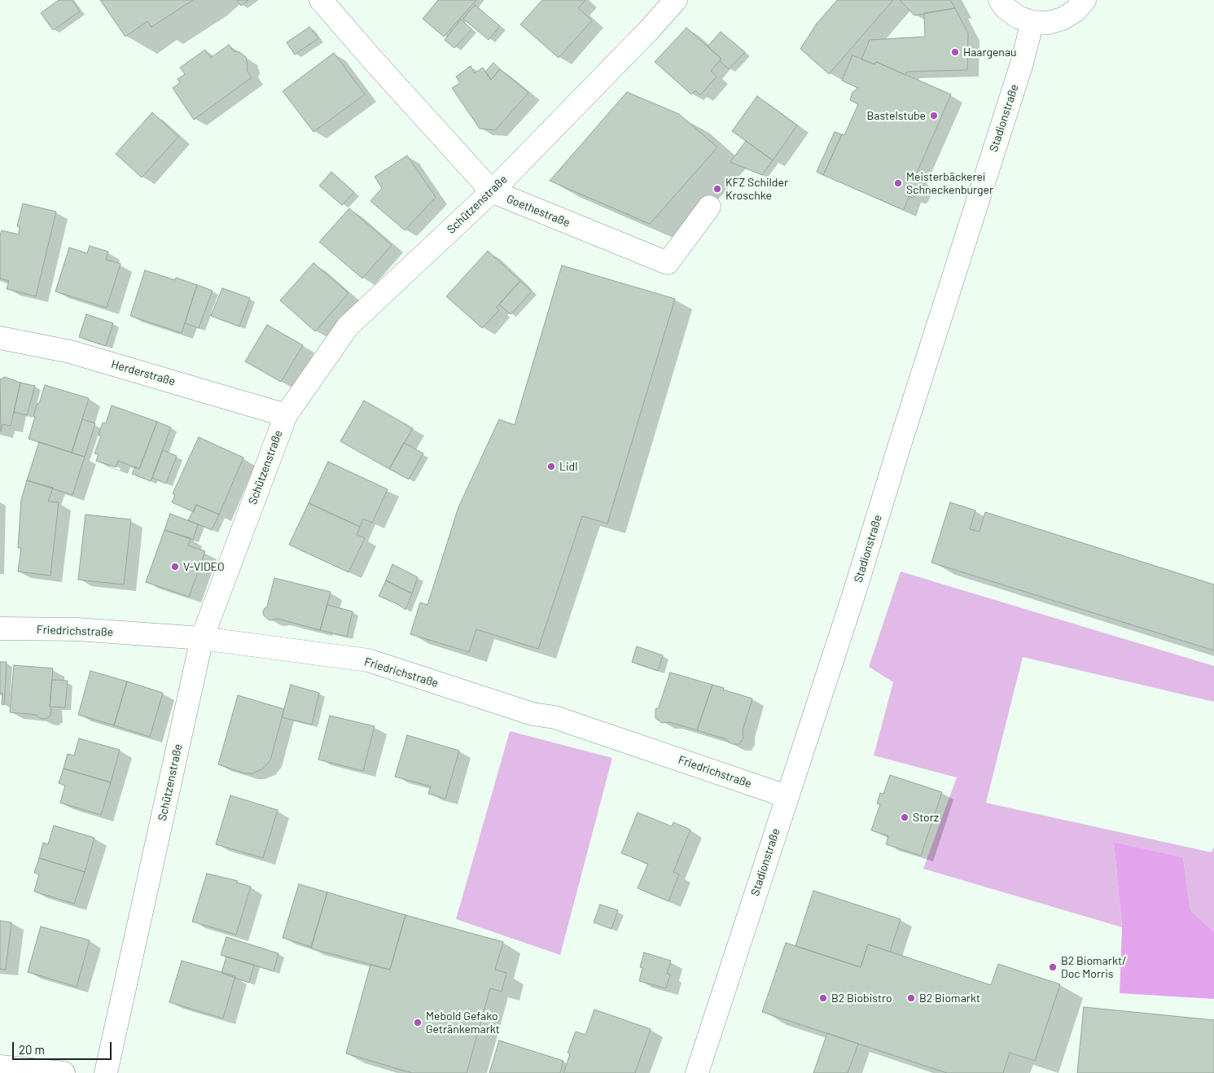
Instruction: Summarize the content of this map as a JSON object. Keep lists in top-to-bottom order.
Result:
{
  "streets": {
    "street": [
      "Stadionstraße",
      "Schützenstraße",
      "Goethestraße",
      "Herderstraße",
      "Friedrichstraße"
    ]
  },
  "crossings": [
    ["Stadionstraße", "Friedrichstraße"],
    ["Schützenstraße", "Goethestraße"],
    ["Schützenstraße", "Herderstraße"],
    ["Schützenstraße", "Friedrichstraße"]
  ],
  "places": [
    "Haargenau",
    "Bastelstube",
    "Meisterbäckerei Schneckenburger",
    "KFZ Schilder Kroschke",
    "Lidl",
    "V-VIDEO",
    "Storz",
    "B2 Biomarkt/ Doc Morris",
    "B2 Biobistro",
    "B2 Biomarkt",
    "Mebold Gefako Getränkemarkt"
  ],
  "scale_bar": "20 m"
}
